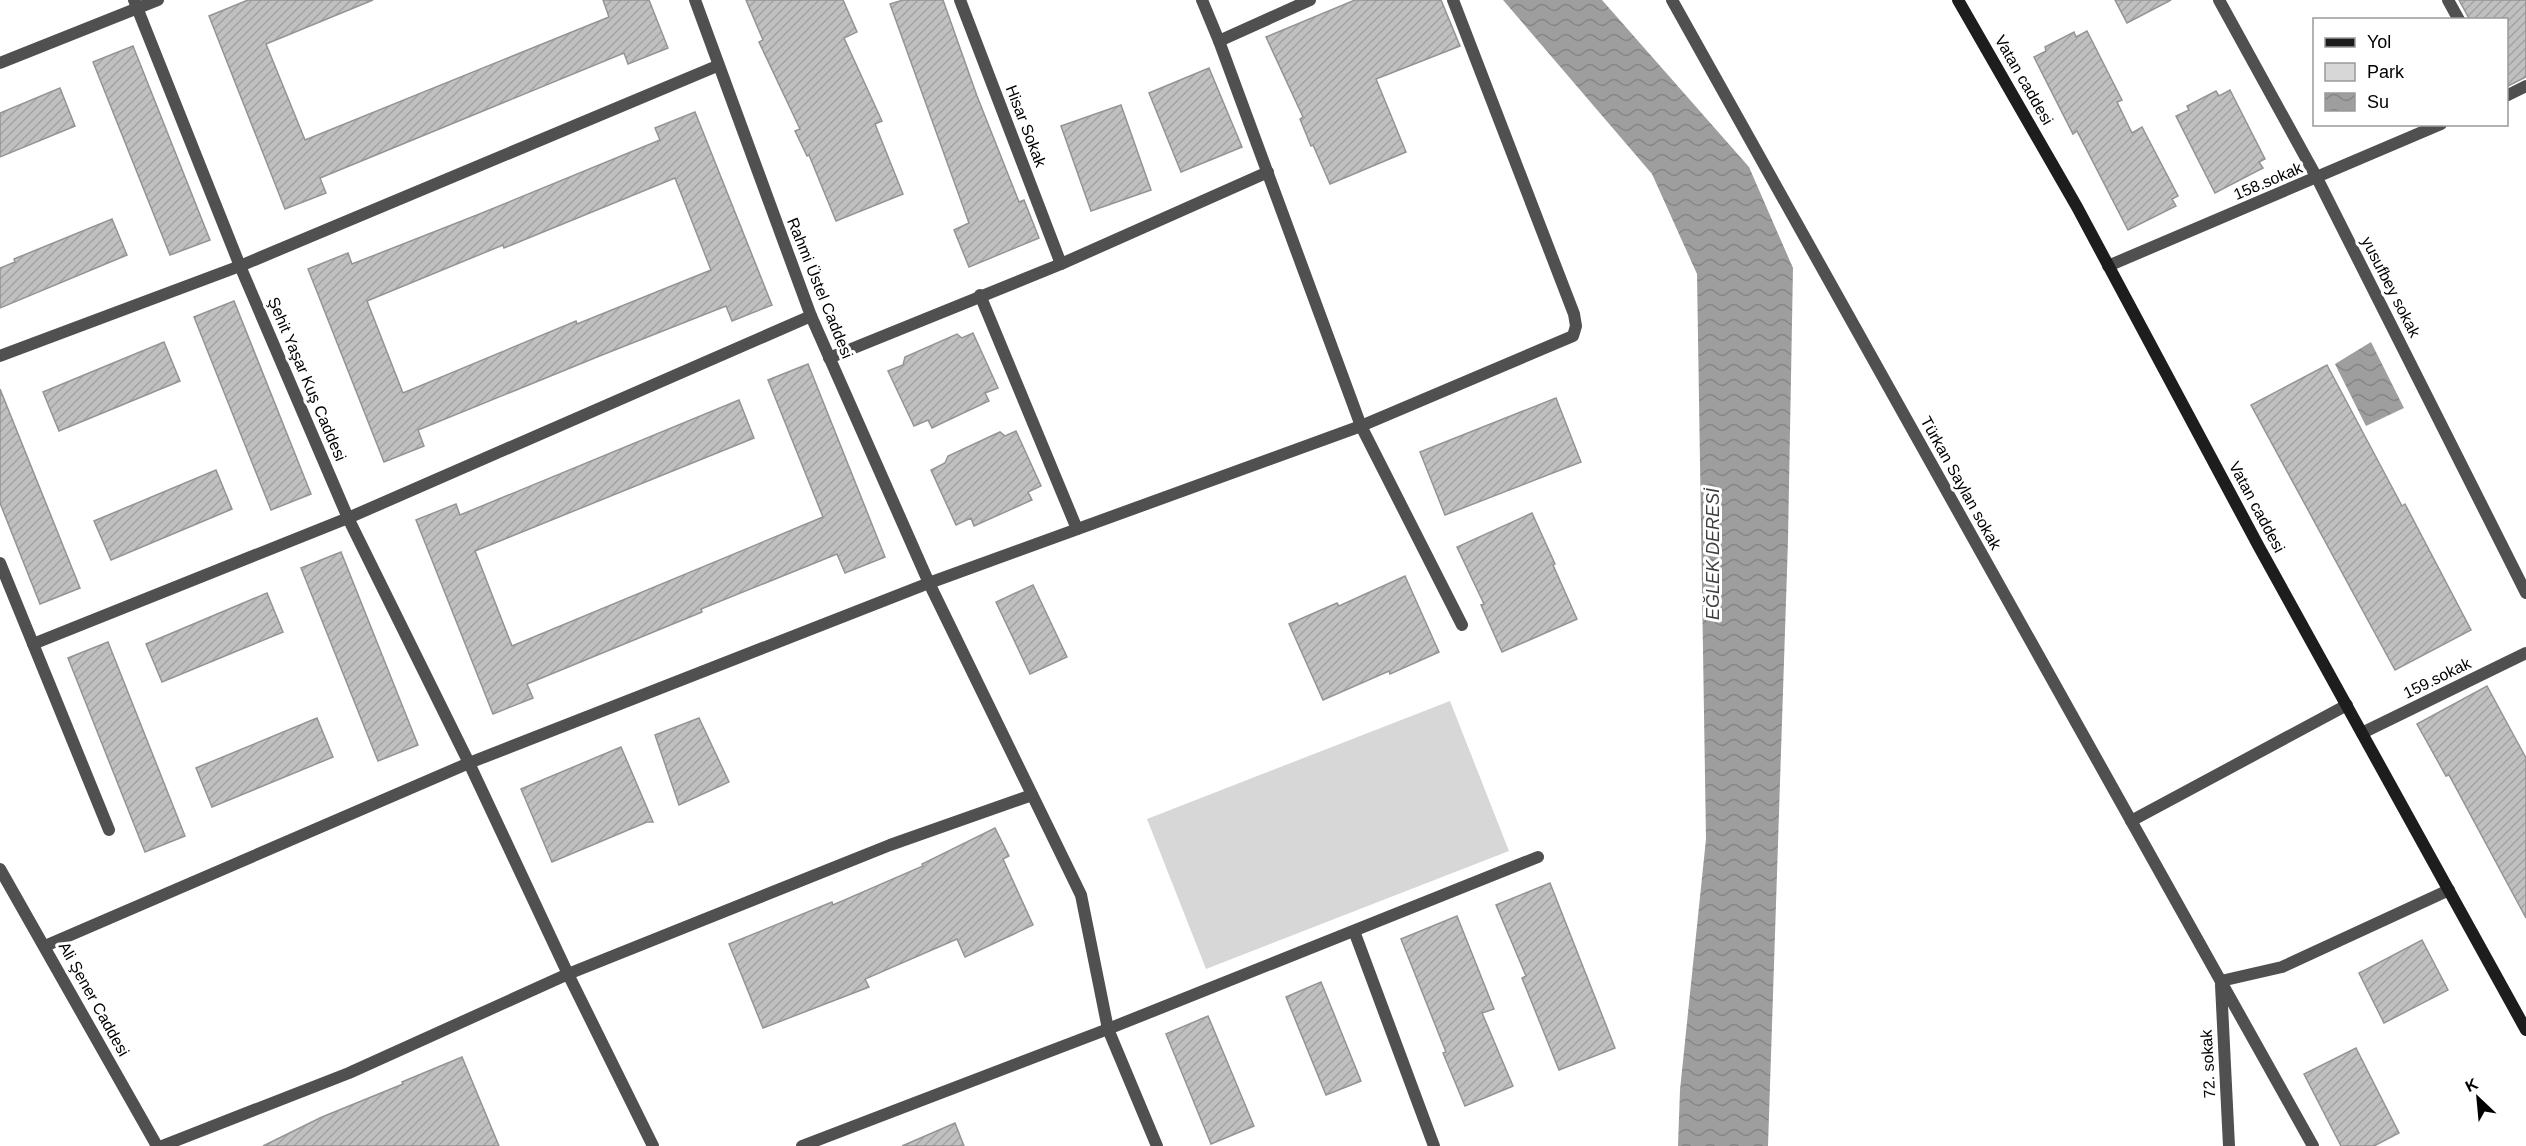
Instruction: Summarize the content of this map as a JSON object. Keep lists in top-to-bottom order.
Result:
{
  "streets": {
    "street": [
      "Vatan caddesi",
      "Hisar Sokak",
      "158.sokak",
      "yusufbey sokak",
      "Rahmi Üstel Caddesi",
      "Şehit Yaşar Kuş Caddesi",
      "Türkan Saylan sokak",
      "159.sokak",
      "Ali Şener Caddesi",
      "72. sokak"
    ]
  },
  "crossings": [
    ["Vatan caddesi", "158.sokak"],
    ["Vatan caddesi", "159.sokak"],
    ["158.sokak", "yusufbey sokak"],
    ["Türkan Saylan sokak", "72. sokak"]
  ],
  "water": ["EĞLEK DERESİ"],
  "legend": ["Yol", "Park", "Su"],
  "north": "top left"
}
